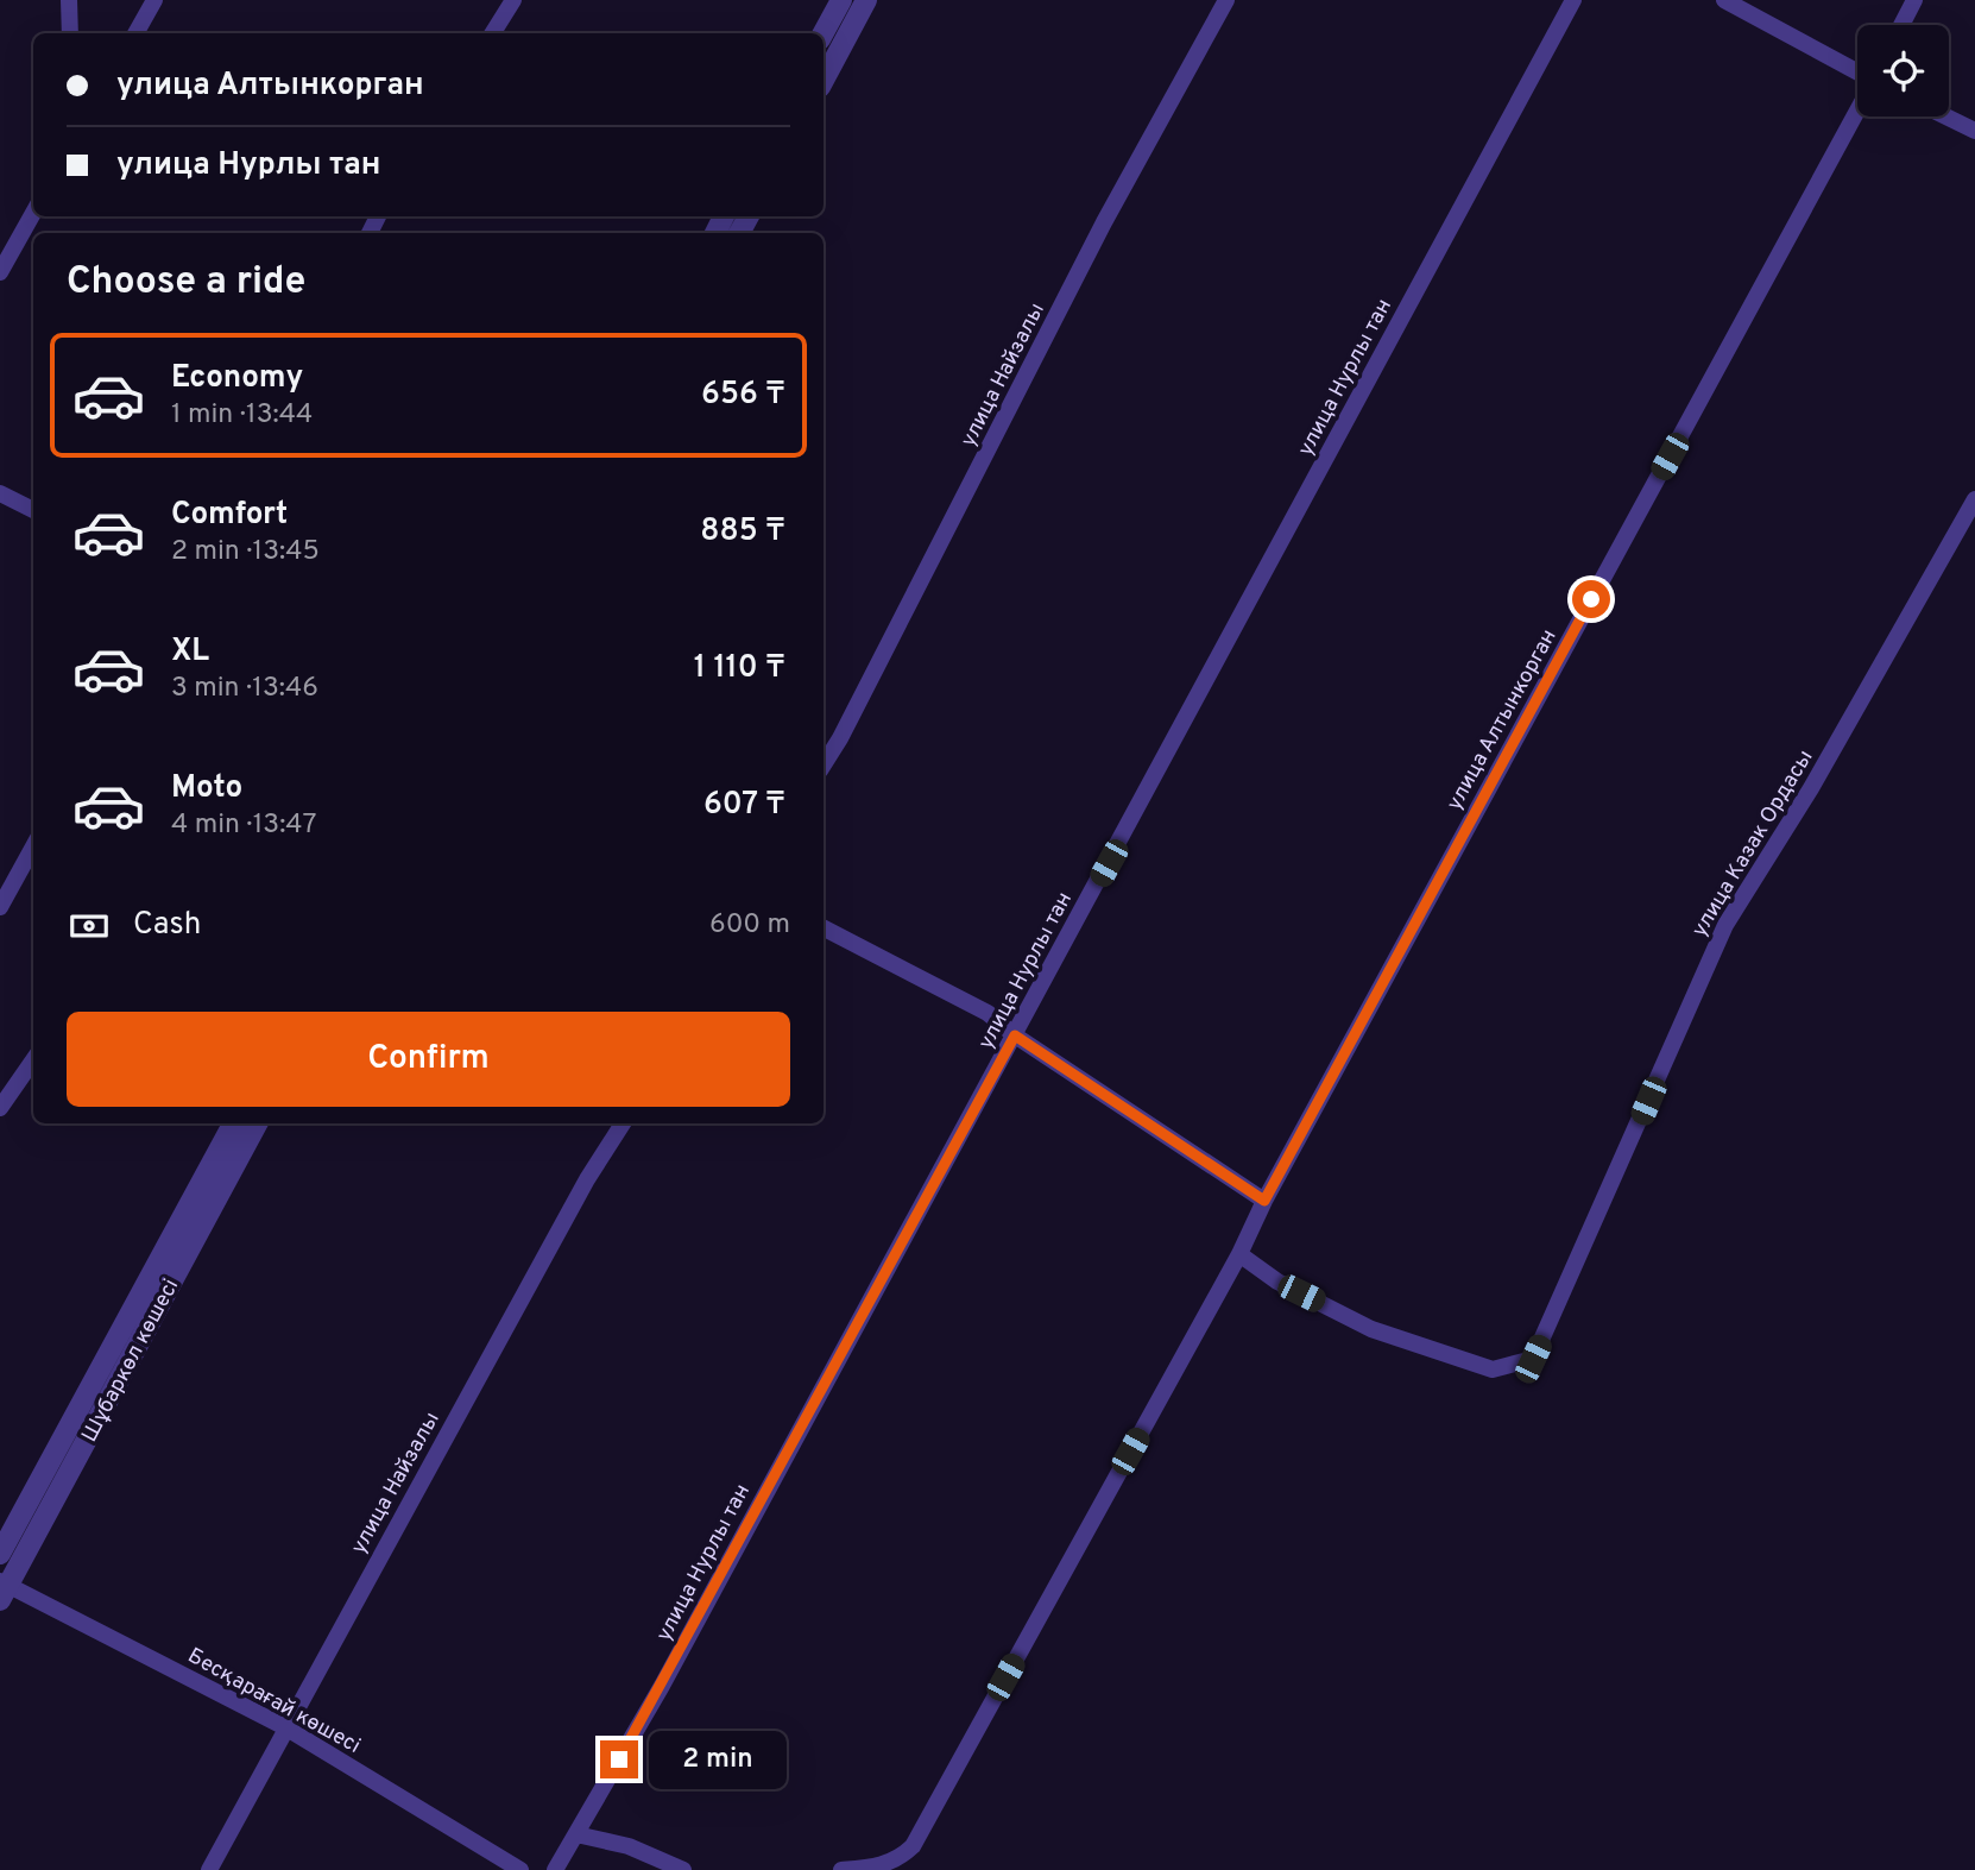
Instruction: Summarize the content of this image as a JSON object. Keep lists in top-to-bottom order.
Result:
{
  "streets": {
    "street": [
      "улица Найзалы",
      "улица Нурлы тан",
      "улица Алтынкорган",
      "улица Казак Ордасы",
      "Шұбаркөл көшесі",
      "Бесқарағай көшесі"
    ]
  },
  "crossings": [
    ["улица Найзалы", "Бесқарағай көшесі"],
    ["улица Алтынкорган", "улица Казак Ордасы"],
    ["Шұбаркөл көшесі", "Бесқарағай көшесі"]
  ],
  "page": {
    "banner": ["улица Алтынкорган", "улица Нурлы тан"],
    "heading": "Choose a ride",
    "list": [
      {
        "name": "Economy",
        "note": "1 min · 13:44",
        "value": "656 ₸"
      },
      {
        "name": "Comfort",
        "note": "2 min · 13:45",
        "value": "885 ₸"
      },
      {
        "name": "XL",
        "note": "3 min · 13:46",
        "value": "1 110 ₸"
      },
      {
        "name": "Moto",
        "note": "4 min · 13:47",
        "value": "607 ₸"
      }
    ],
    "pay": ["Cash", "600 m"],
    "buttons": "Confirm",
    "bubble": "2 min"
  }
}
